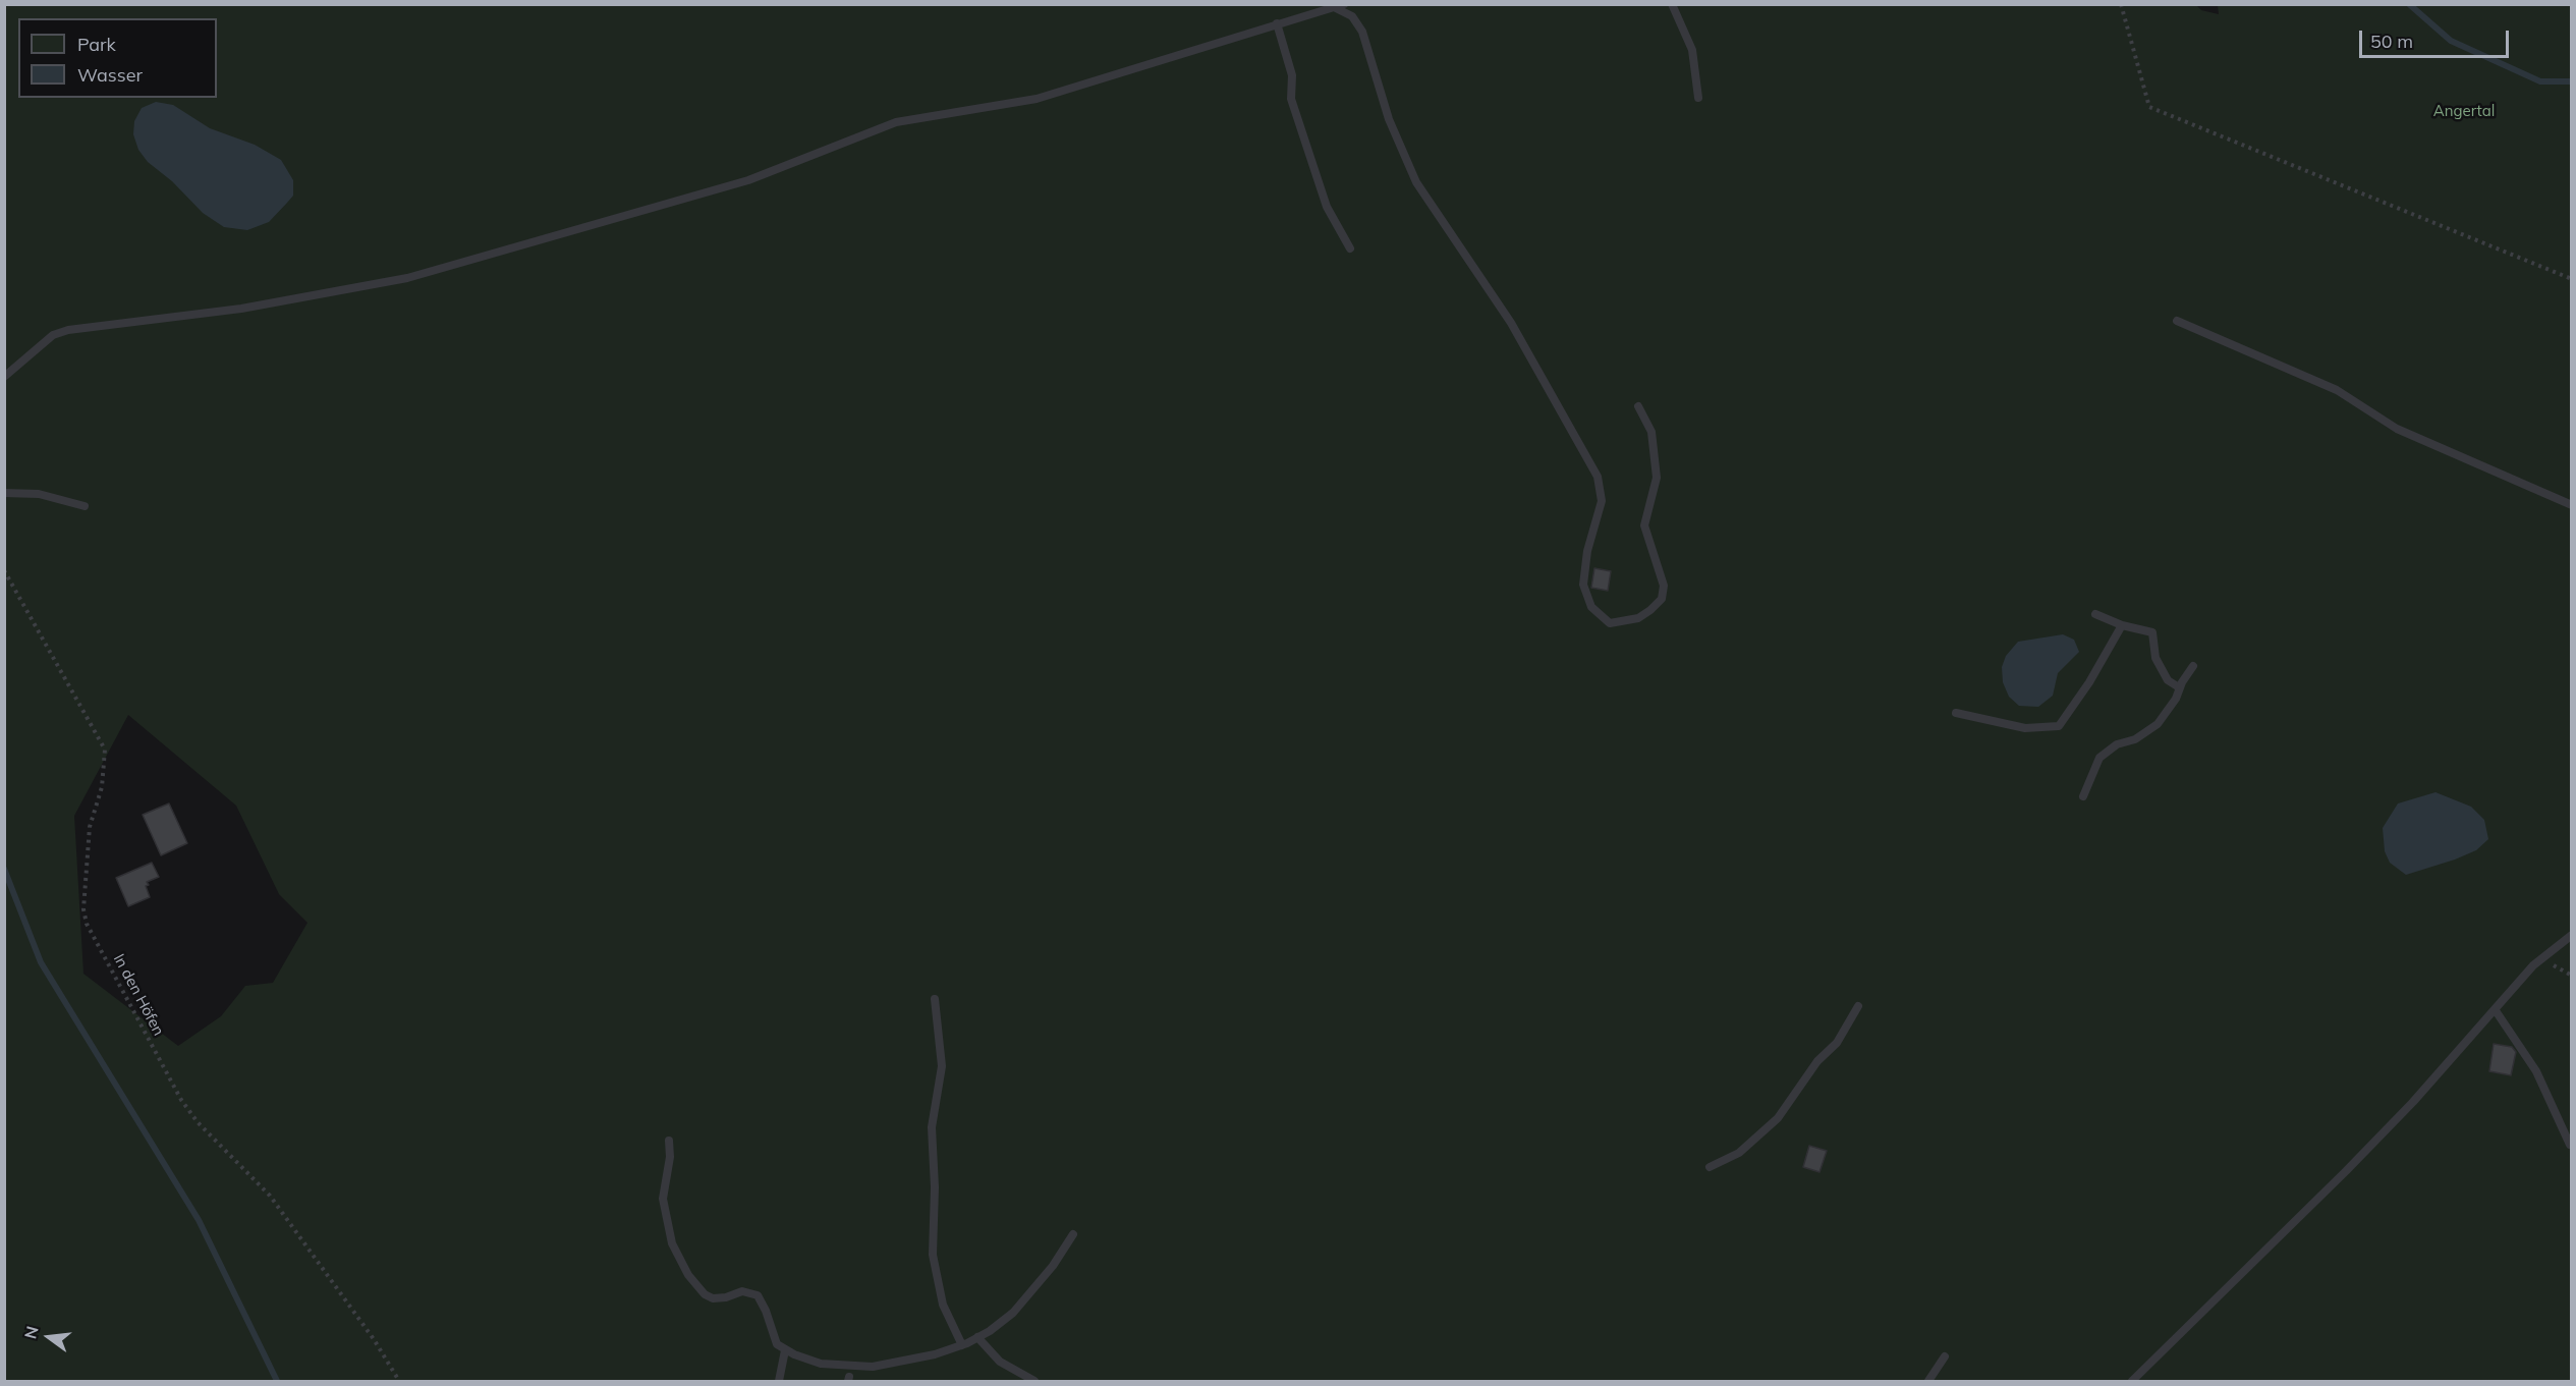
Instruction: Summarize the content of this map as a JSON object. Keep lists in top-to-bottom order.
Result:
{
  "streets": {
    "path": ["In den Höfen"]
  },
  "parks": ["Angertal"],
  "legend": ["Park", "Wasser"],
  "scale_bar": "50 m",
  "north": "left"
}
